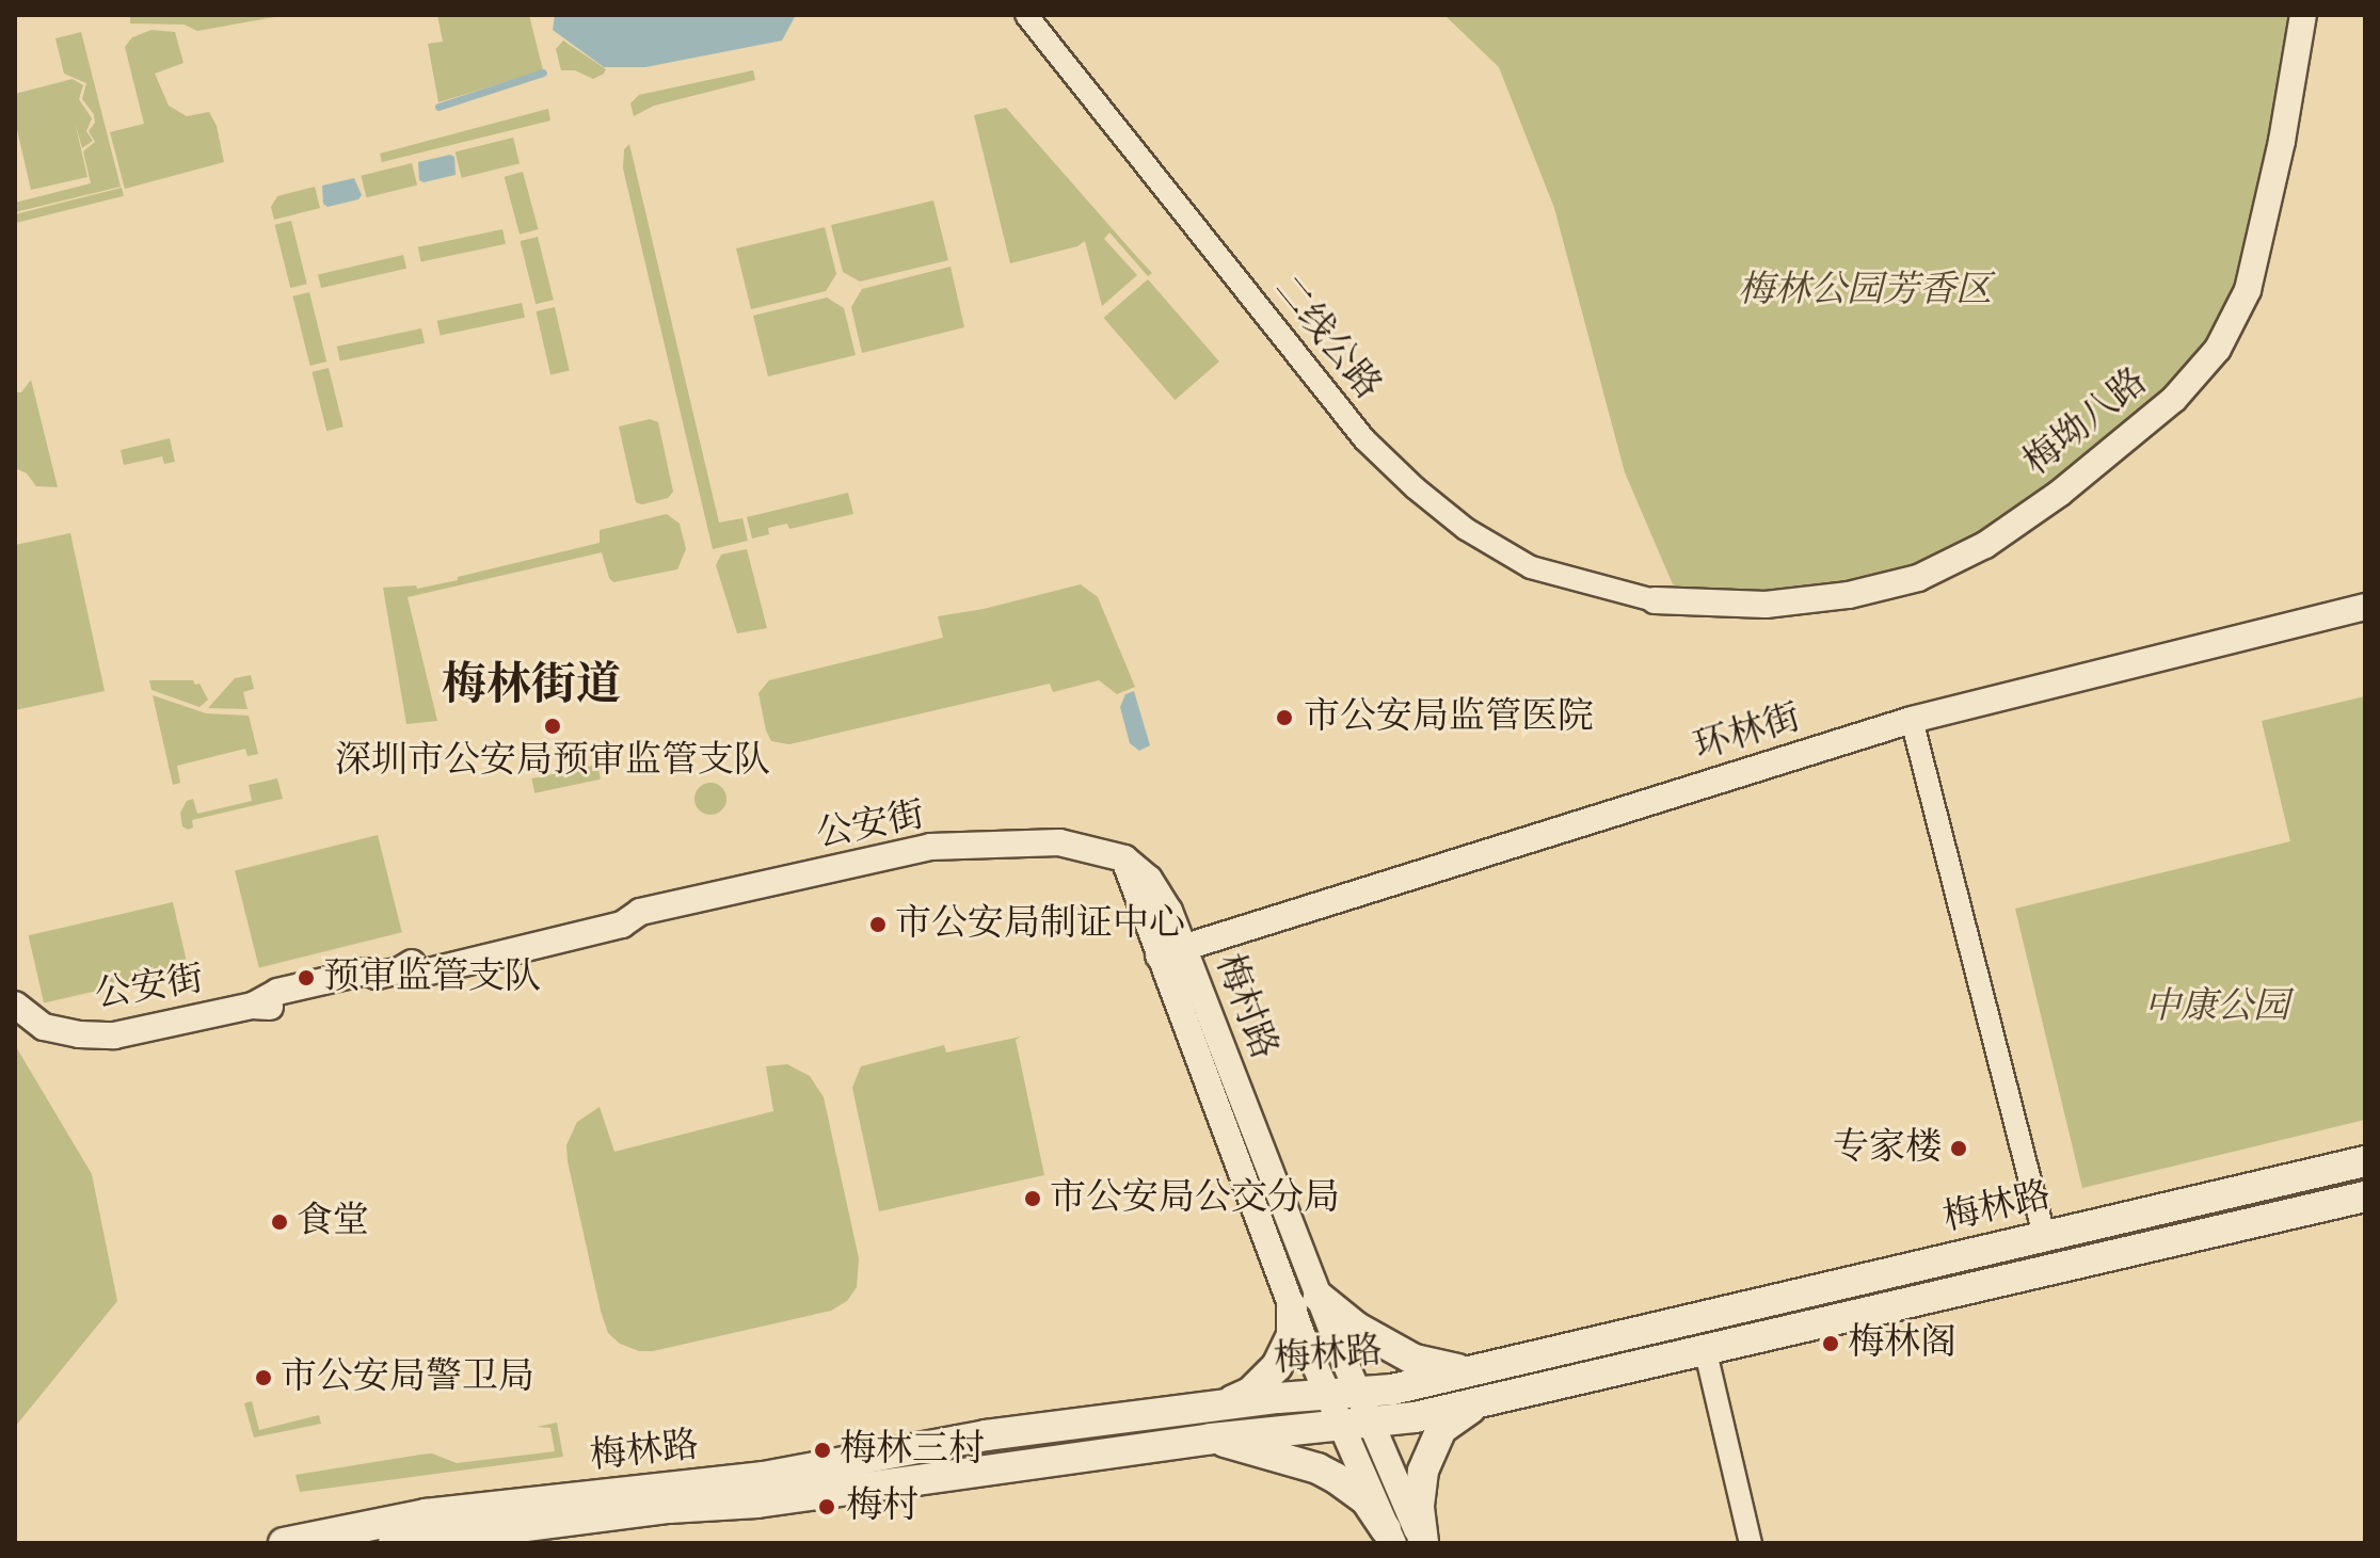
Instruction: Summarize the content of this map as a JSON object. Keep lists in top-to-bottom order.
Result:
{
  "streets": {
    "main road": ["梅林路"],
    "street": [
      "二线公路",
      "梅坳八路",
      "环林街",
      "公安街",
      "梅村路"
    ]
  },
  "crossings": [
    ["二线公路", "梅坳八路"],
    ["环林街", "梅村路"],
    ["公安街", "梅村路"],
    ["梅村路", "梅林路"]
  ],
  "districts": ["梅林街道"],
  "parks": ["梅林公园芳香区", "中康公园"],
  "places": [
    "市公安局监管医院",
    "深圳市公安局预审监管支队",
    "市公安局制证中心",
    "预审监管支队",
    "专家楼",
    "市公安局公交分局",
    "食堂",
    "梅林阁",
    "市公安局警卫局",
    "梅林三村",
    "梅村"
  ]
}
